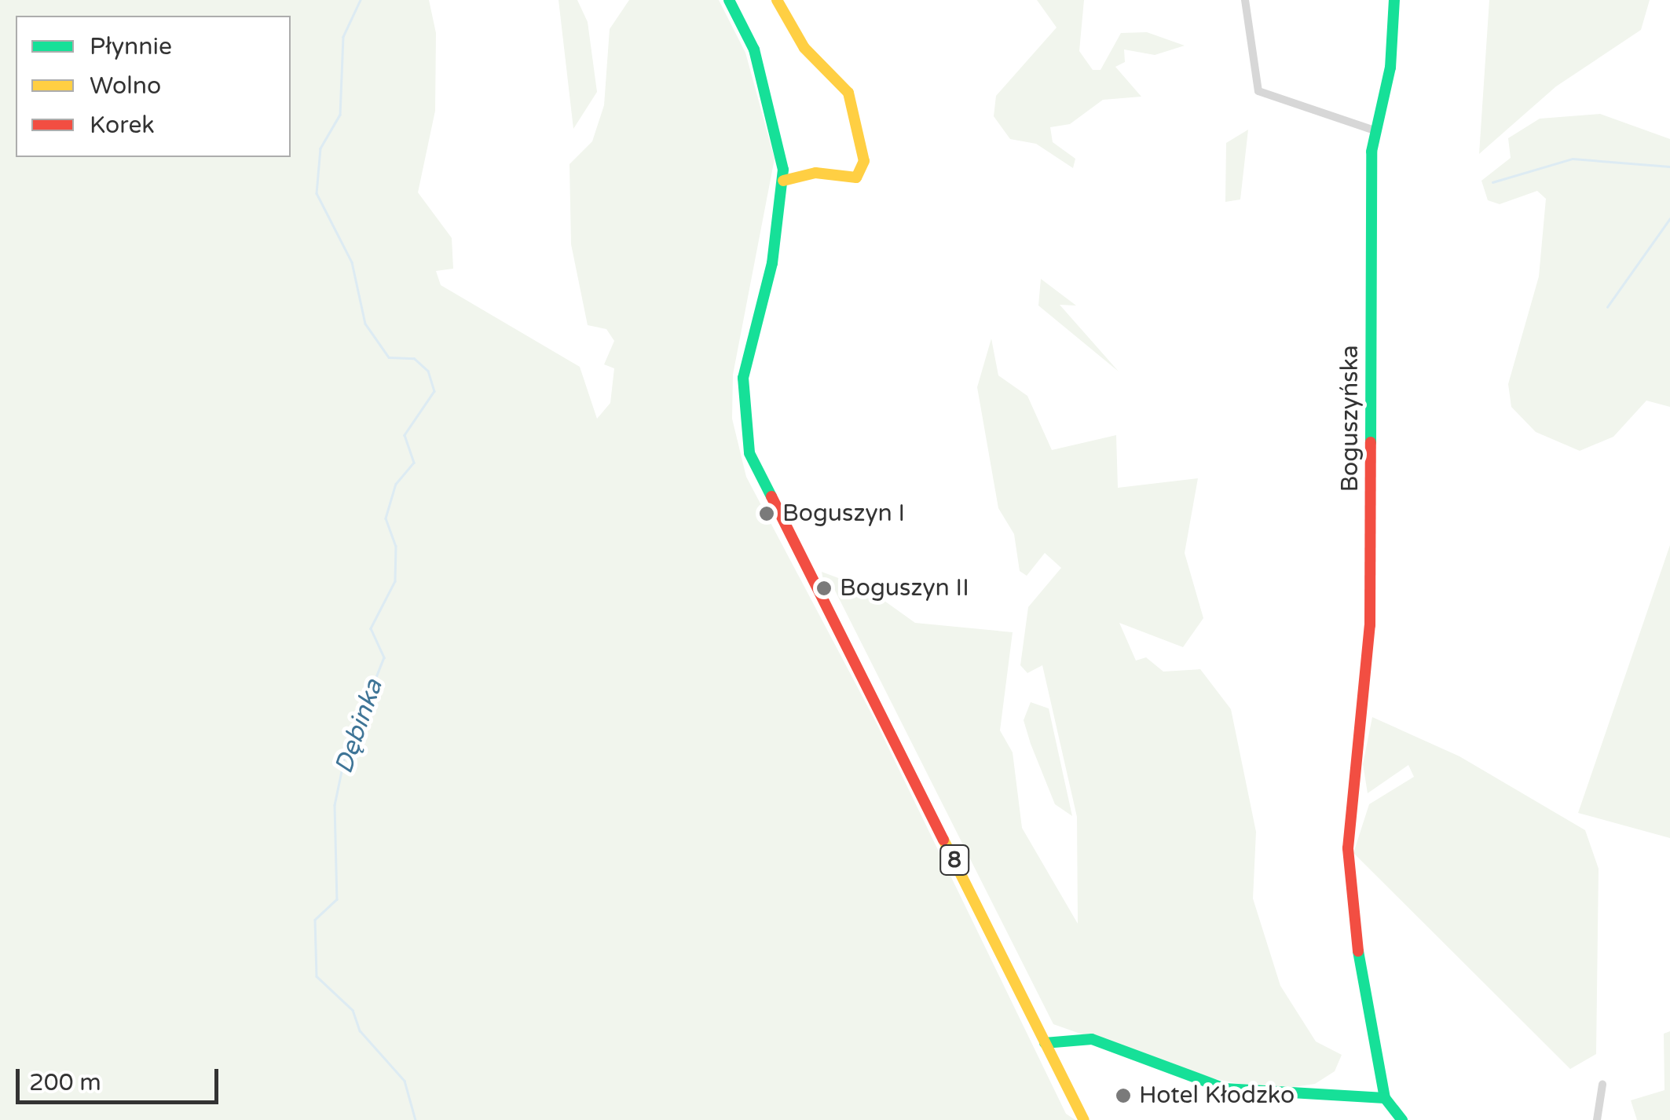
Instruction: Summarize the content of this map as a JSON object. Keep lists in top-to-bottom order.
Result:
{
  "streets": {
    "main road": ["Boguszyńska", "8"]
  },
  "water": ["Dębinka"],
  "places": ["Boguszyn I", "Boguszyn II", "Hotel Kłodzko"],
  "legend": ["Płynnie", "Wolno", "Korek"],
  "scale_bar": "200 m"
}
